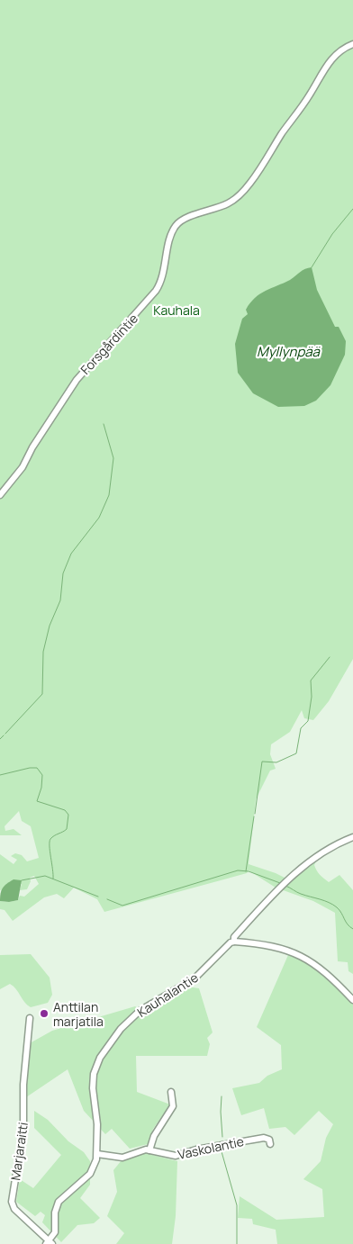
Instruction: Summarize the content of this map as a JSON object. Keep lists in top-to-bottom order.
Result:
{
  "streets": {
    "street": [
      "Forsgårdintie",
      "Kauhalantie",
      "Vaskolantie",
      "Marjaraitti"
    ]
  },
  "crossings": [
    ["Kauhalantie", "Vaskolantie"],
    ["Kauhalantie", "Marjaraitti"]
  ],
  "water": ["Myllynpää"],
  "parks": ["Kauhala"],
  "places": ["Anttilan marjatila"]
}
